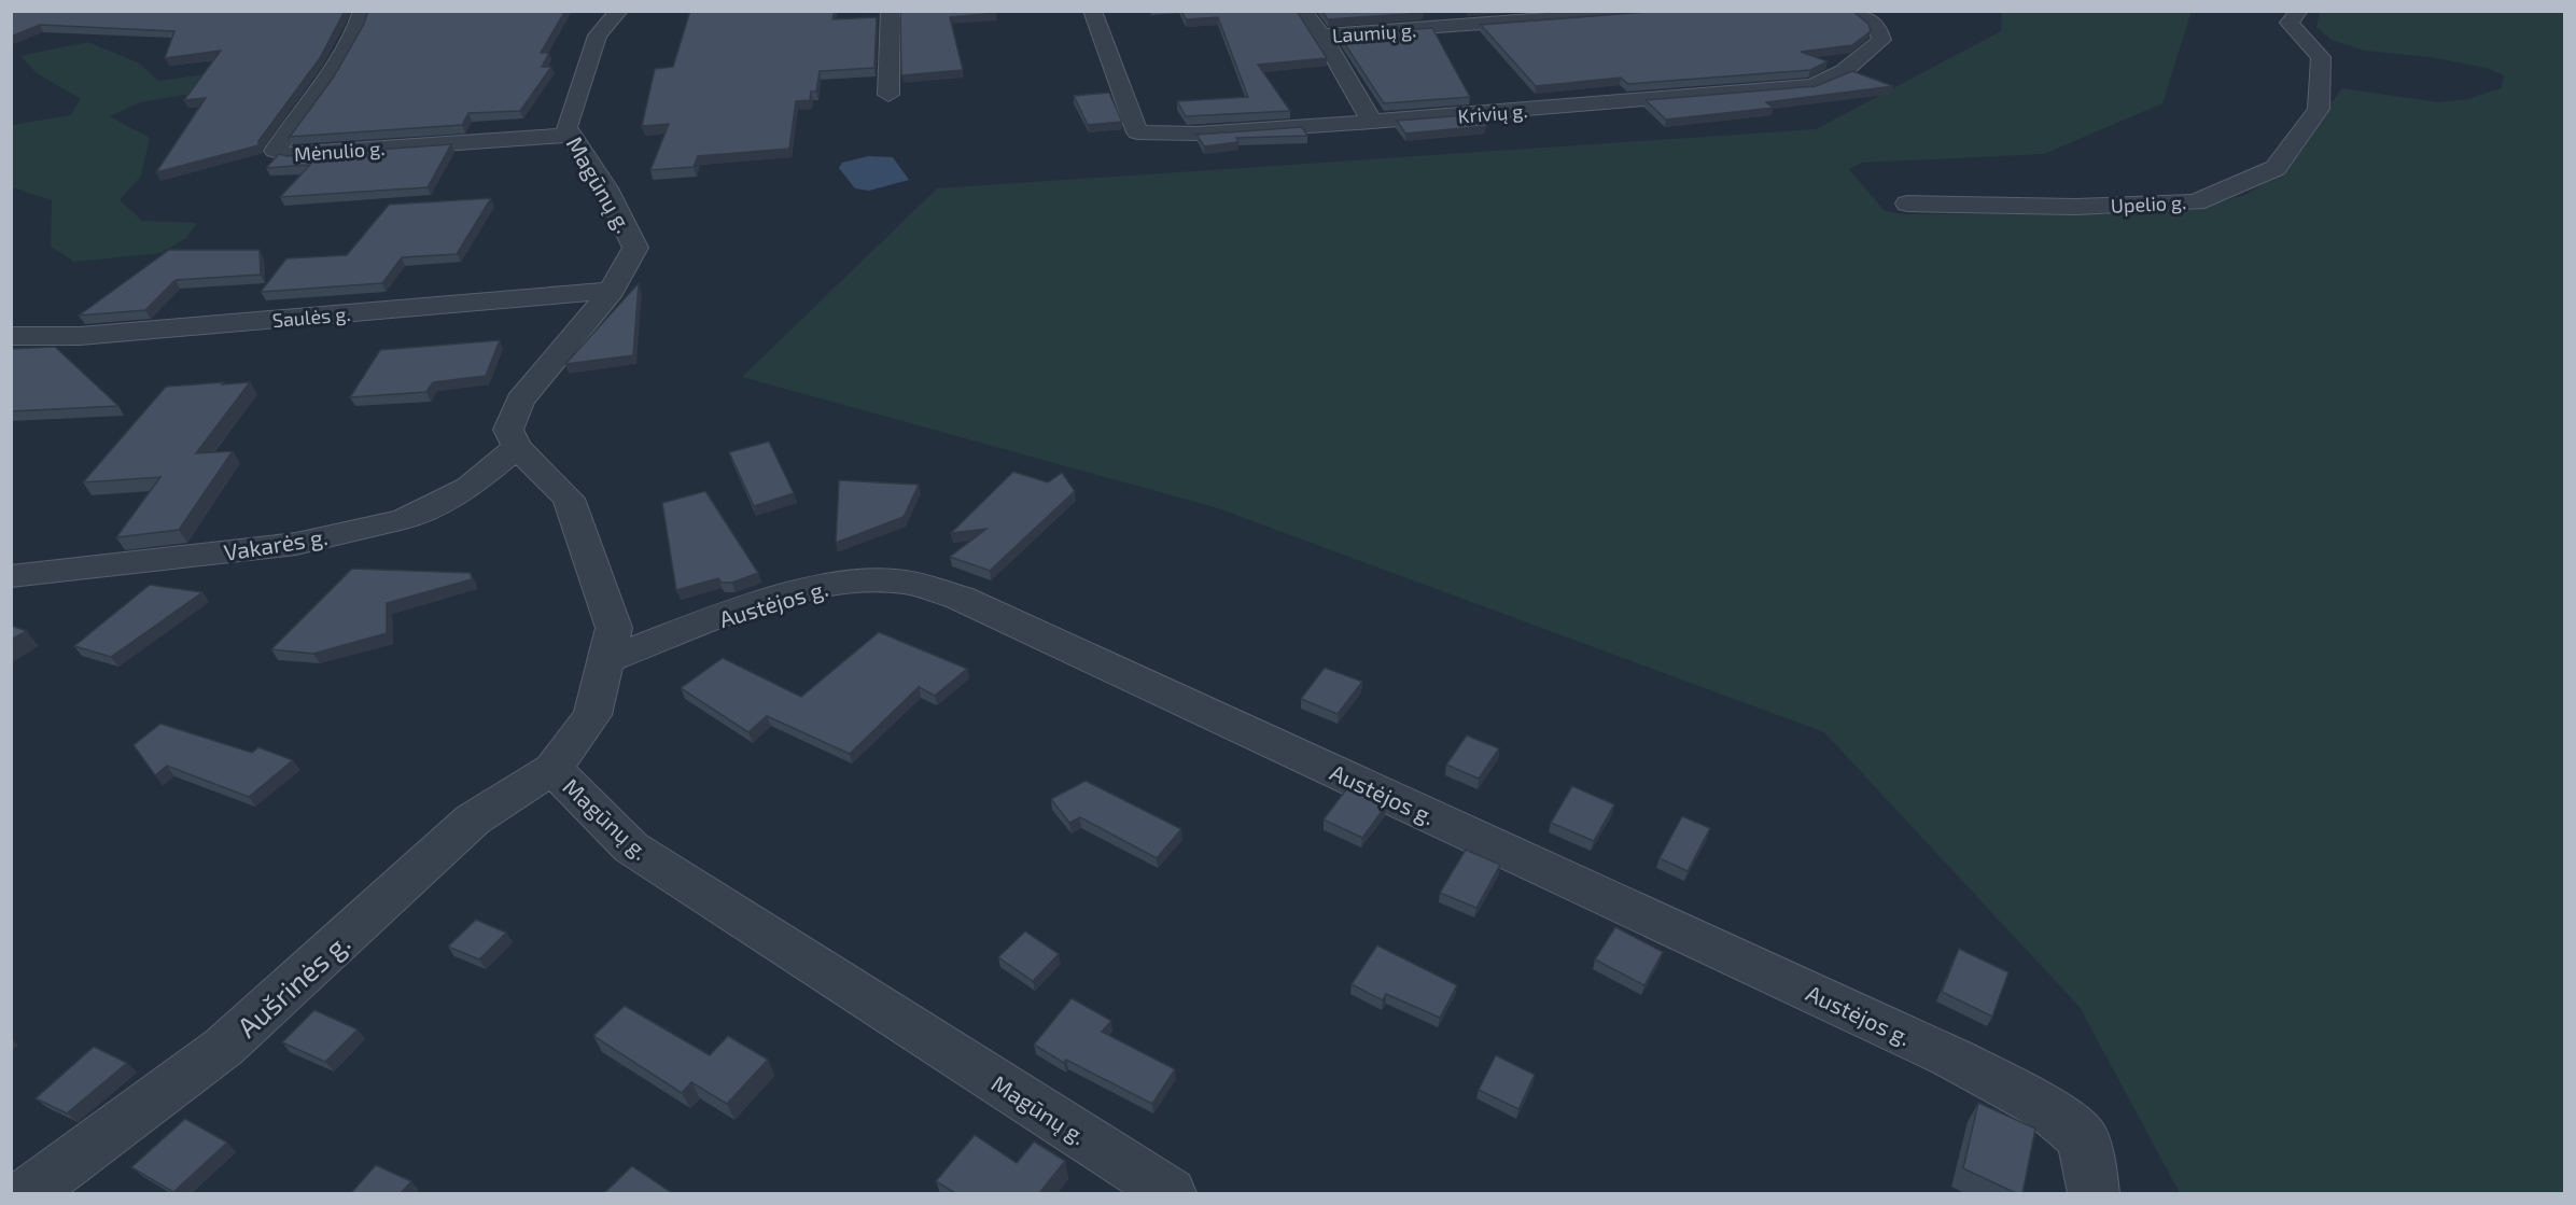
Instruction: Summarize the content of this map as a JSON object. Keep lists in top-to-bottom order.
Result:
{
  "streets": {
    "street": [
      "Laumių g.",
      "Krivių g.",
      "Mėnulio g.",
      "Magūnų g.",
      "Upelio g.",
      "Saulės g.",
      "Vakarės g.",
      "Austėjos g.",
      "Aušrinės g."
    ]
  },
  "crossings": [
    ["Mėnulio g.", "Magūnų g."],
    ["Magūnų g.", "Saulės g."],
    ["Magūnų g.", "Vakarės g."],
    ["Magūnų g.", "Austėjos g."],
    ["Magūnų g.", "Aušrinės g."]
  ]
}
